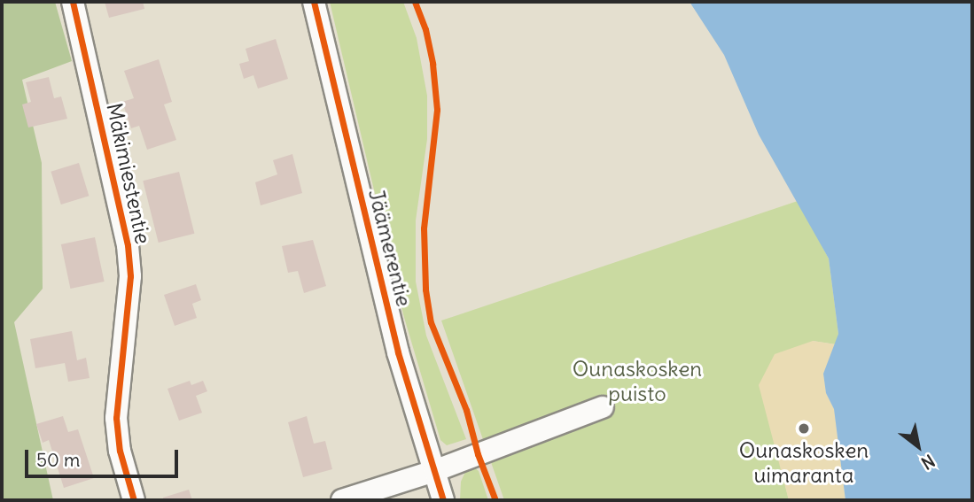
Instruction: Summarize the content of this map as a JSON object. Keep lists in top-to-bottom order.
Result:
{
  "streets": {
    "street": ["Mäkimiestentie", "Jäämerentie"]
  },
  "parks": ["Ounaskosken puisto"],
  "places": ["Ounaskosken uimaranta"],
  "scale_bar": "50 m",
  "north": "bottom right"
}
